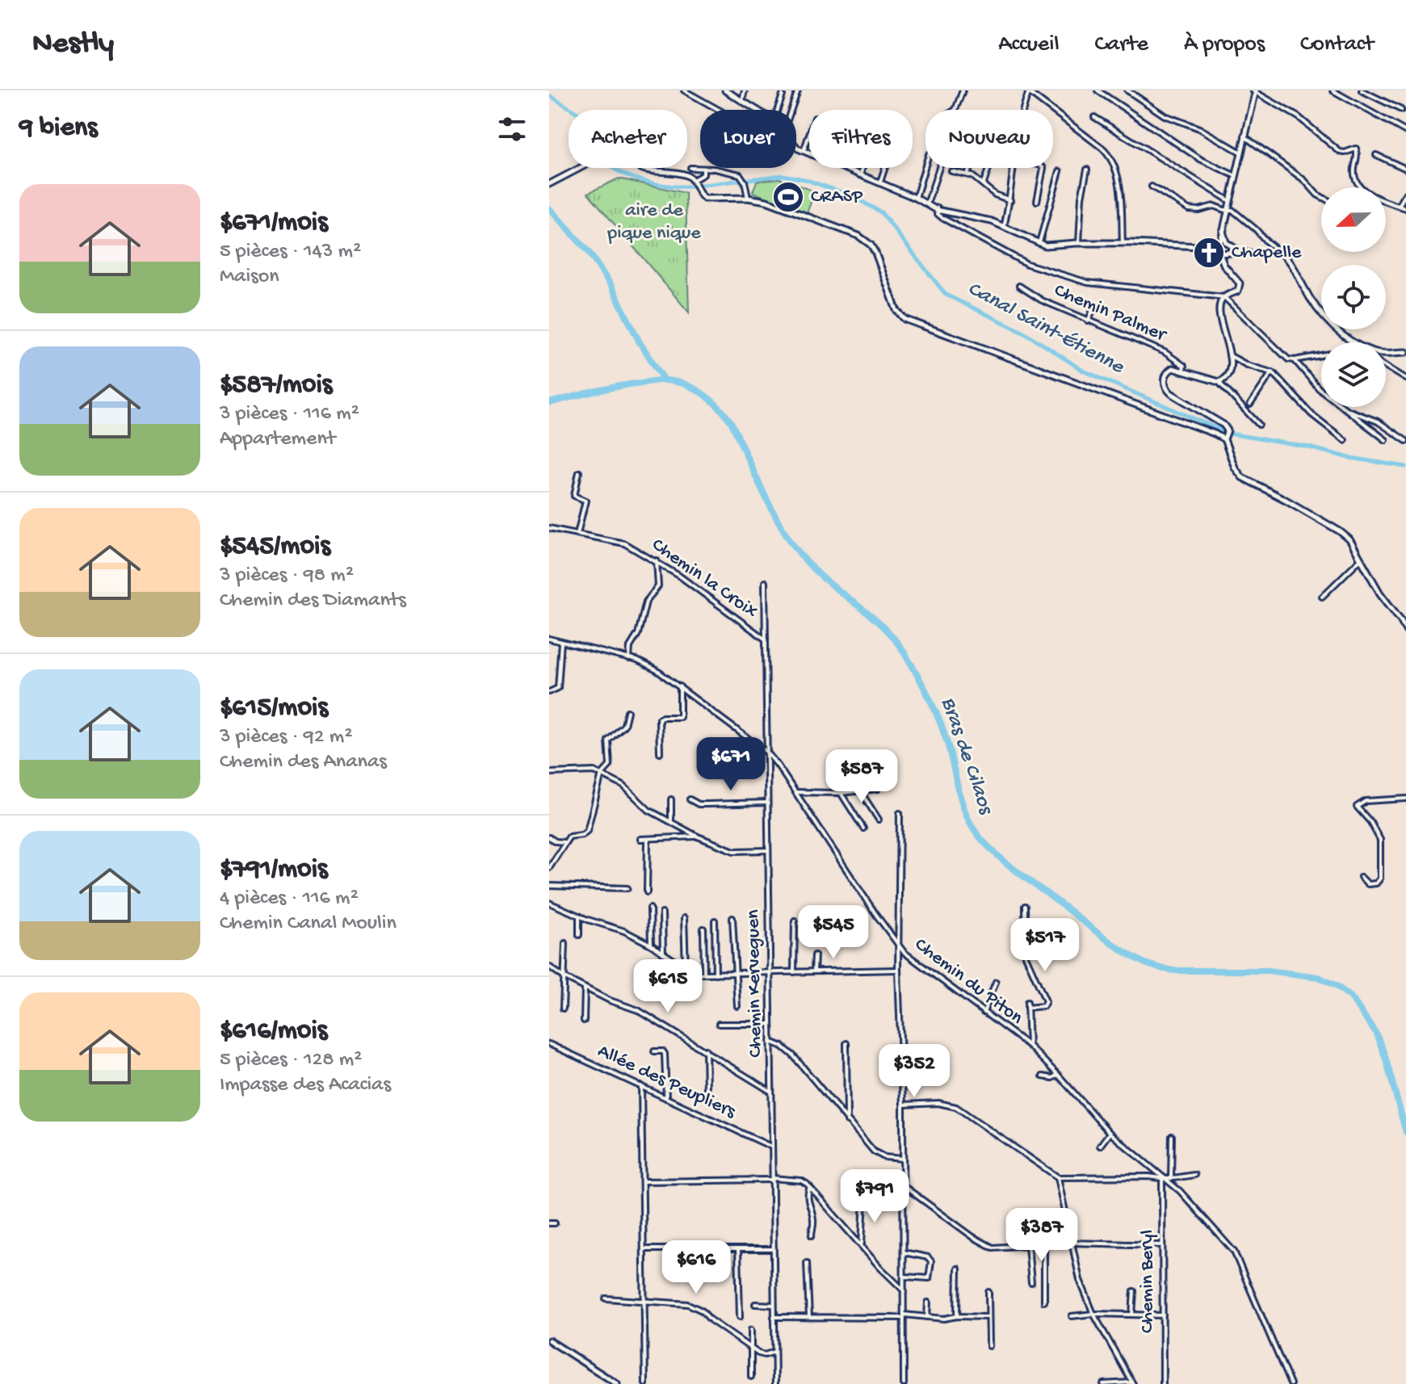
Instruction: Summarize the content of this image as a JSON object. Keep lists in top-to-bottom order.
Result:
{
  "streets": {
    "street": [
      "Chemin Palmer",
      "Chemin la Croix",
      "Chemin du Piton",
      "Chemin Kerveguen",
      "Allée des Peupliers",
      "Chemin Beryl"
    ]
  },
  "crossings": [
    ["Chemin la Croix", "Chemin Kerveguen"],
    ["Chemin du Piton", "Chemin Kerveguen"],
    ["Chemin du Piton", "Chemin Beryl"],
    ["Chemin Kerveguen", "Allée des Peupliers"]
  ],
  "water": ["Canal Saint-Étienne", "Bras de Cilaos"],
  "parks": ["aire de pique nique"],
  "places": {
    "sports": ["CRASP"],
    "church": ["Chapelle"]
  },
  "north": "left",
  "page": {
    "header": "Nestly",
    "nav": [
      "Accueil",
      "Carte",
      "À propos",
      "Contact"
    ],
    "heading": "9 biens",
    "chip": [
      "Acheter",
      "Louer",
      "Filtres",
      "Nouveau"
    ],
    "list": [
      {
        "name": "$671/mois",
        "note": "5 pièces · 143 m² · Maison"
      },
      {
        "name": "$587/mois",
        "note": "3 pièces · 116 m² · Appartement"
      },
      {
        "name": "$545/mois",
        "note": "3 pièces · 98 m² · Chemin des Diamants"
      },
      {
        "name": "$615/mois",
        "note": "3 pièces · 92 m² · Chemin des Ananas"
      },
      {
        "name": "$791/mois",
        "note": "4 pièces · 116 m² · Chemin Canal Moulin"
      },
      {
        "name": "$616/mois",
        "note": "5 pièces · 128 m² · Impasse des Acacias"
      }
    ],
    "price": [
      "$671",
      "$587",
      "$545",
      "$517",
      "$615",
      "$352",
      "$791",
      "$387",
      "$616"
    ]
  }
}
